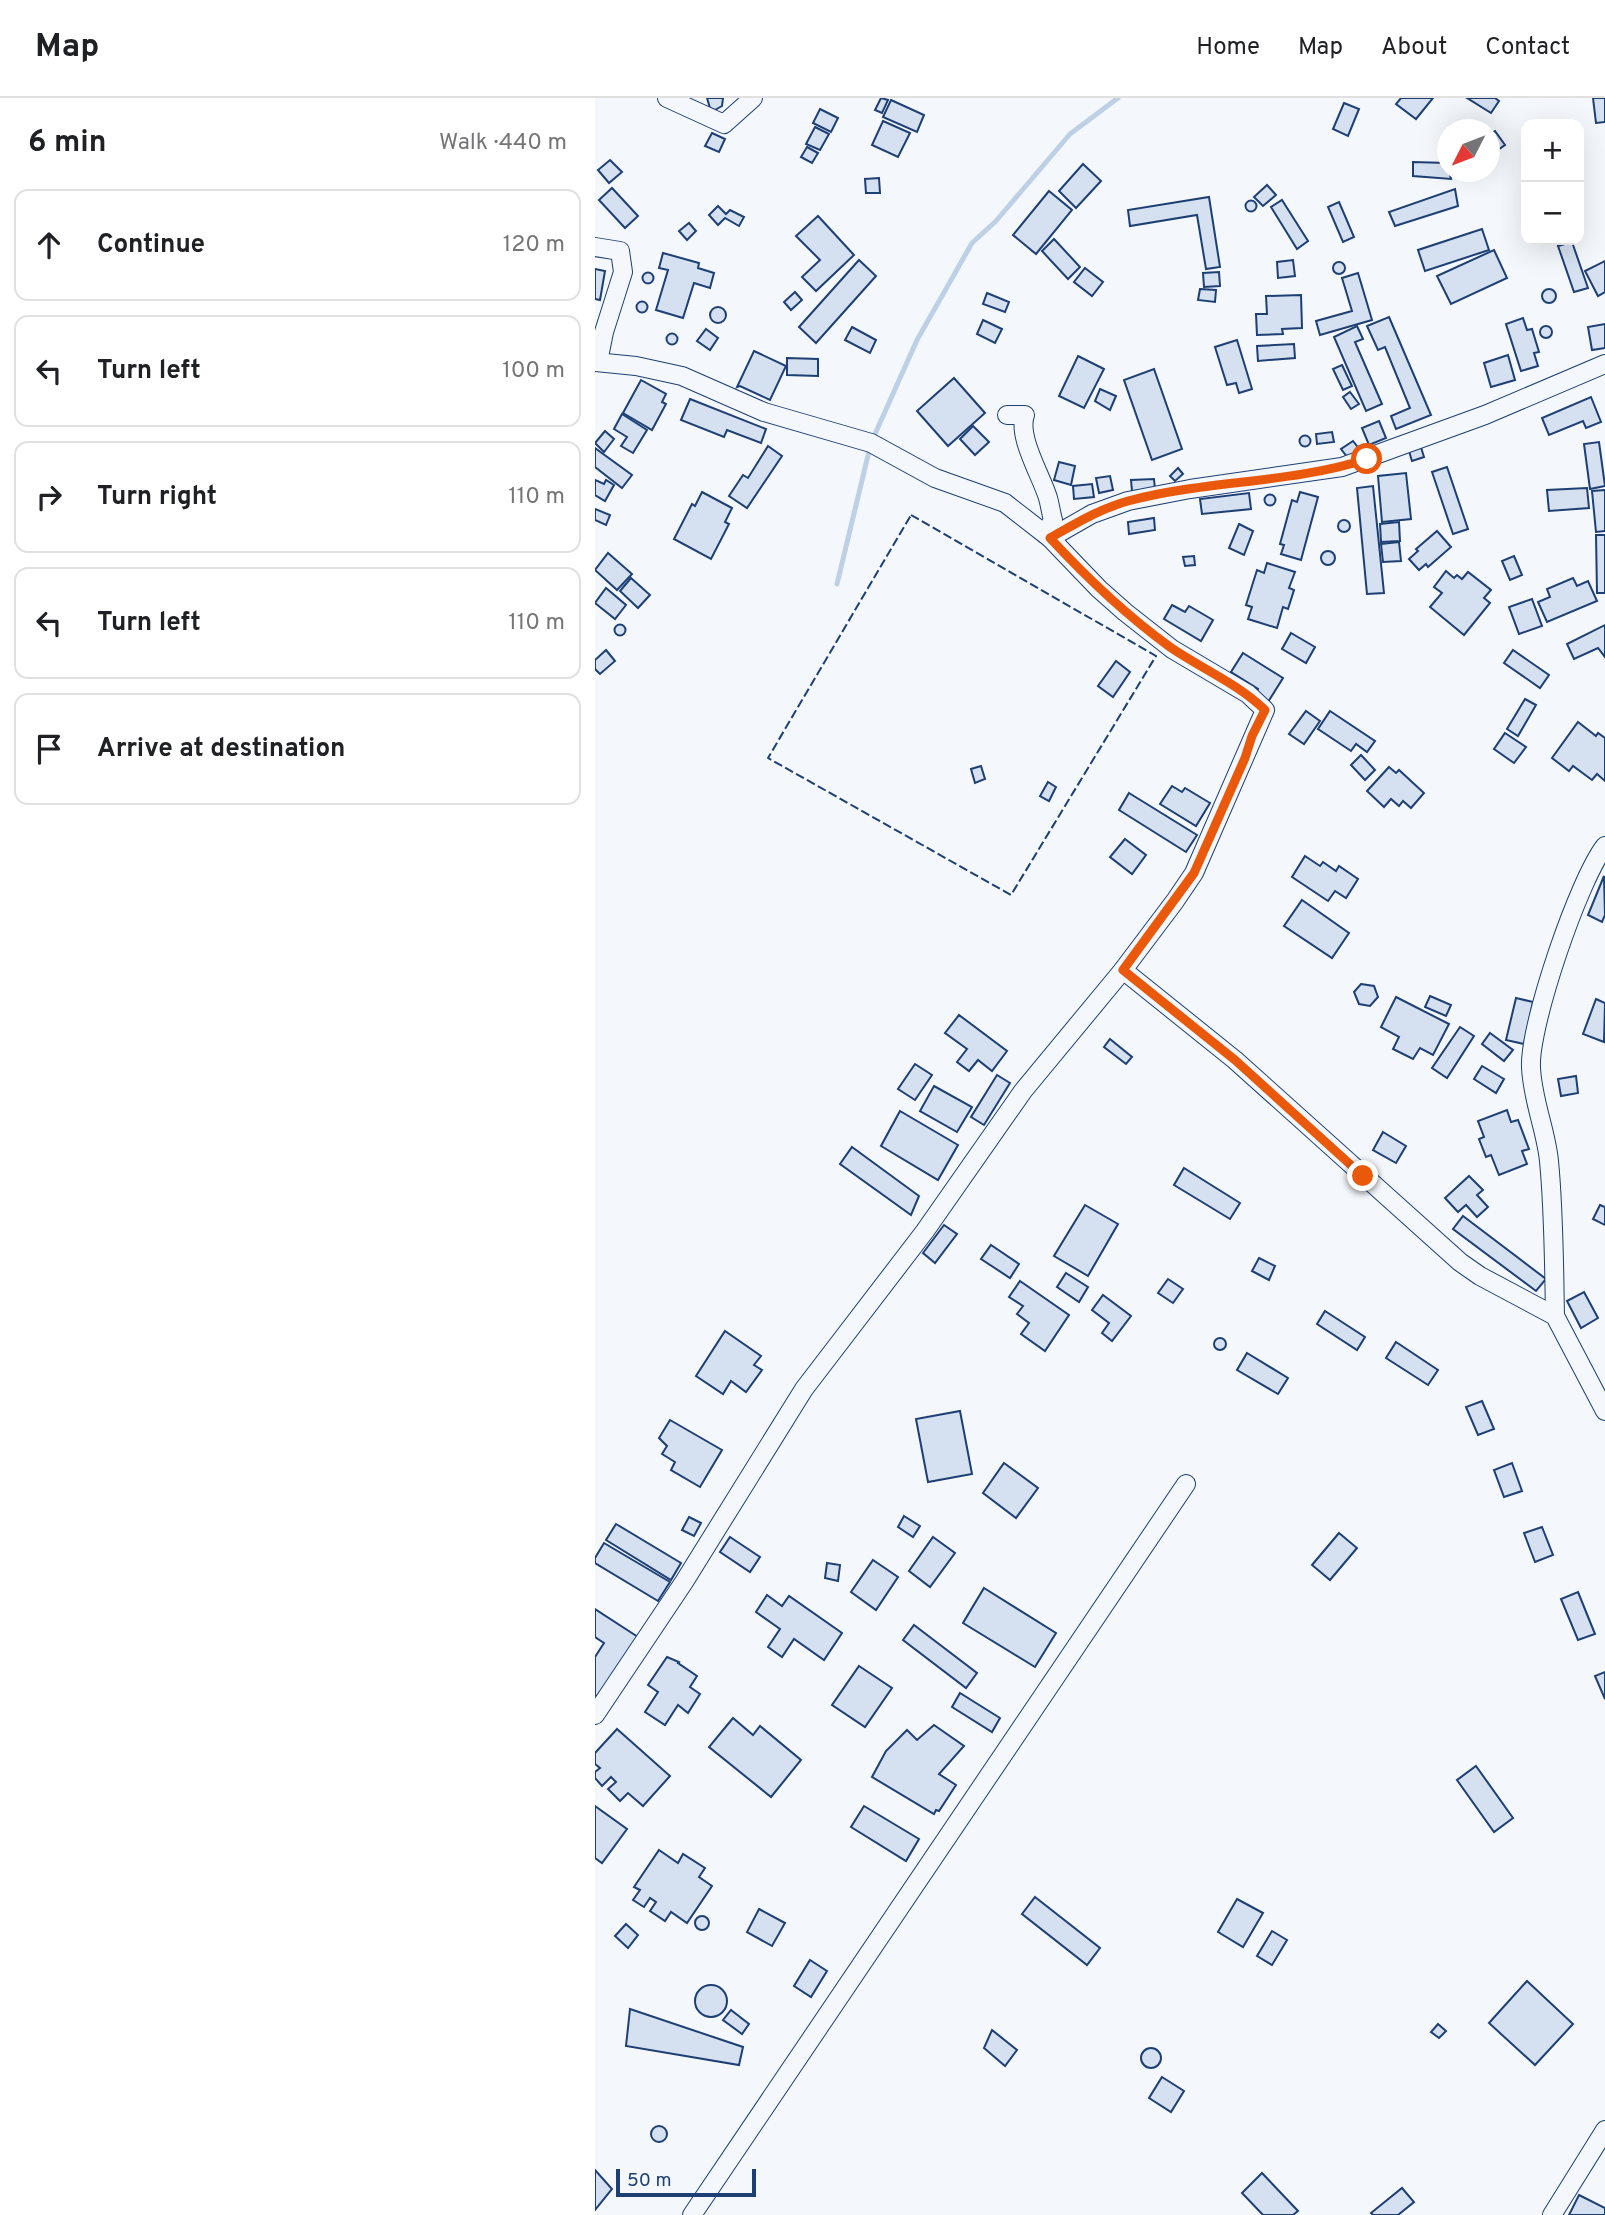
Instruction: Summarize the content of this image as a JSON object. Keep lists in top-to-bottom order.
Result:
{
  "scale_bar": "50 m",
  "north": "bottom left",
  "page": {
    "header": "Map",
    "nav": [
      "Home",
      "Map",
      "About",
      "Contact"
    ],
    "heading": ["6 min", "Walk · 440 m"],
    "map_buttons": ["+", "−"],
    "list": [
      ["Continue", "120 m"],
      ["Turn left", "100 m"],
      ["Turn right", "110 m"],
      ["Turn left", "110 m"],
      "Arrive at destination"
    ],
    "scale": "50 m"
  }
}
